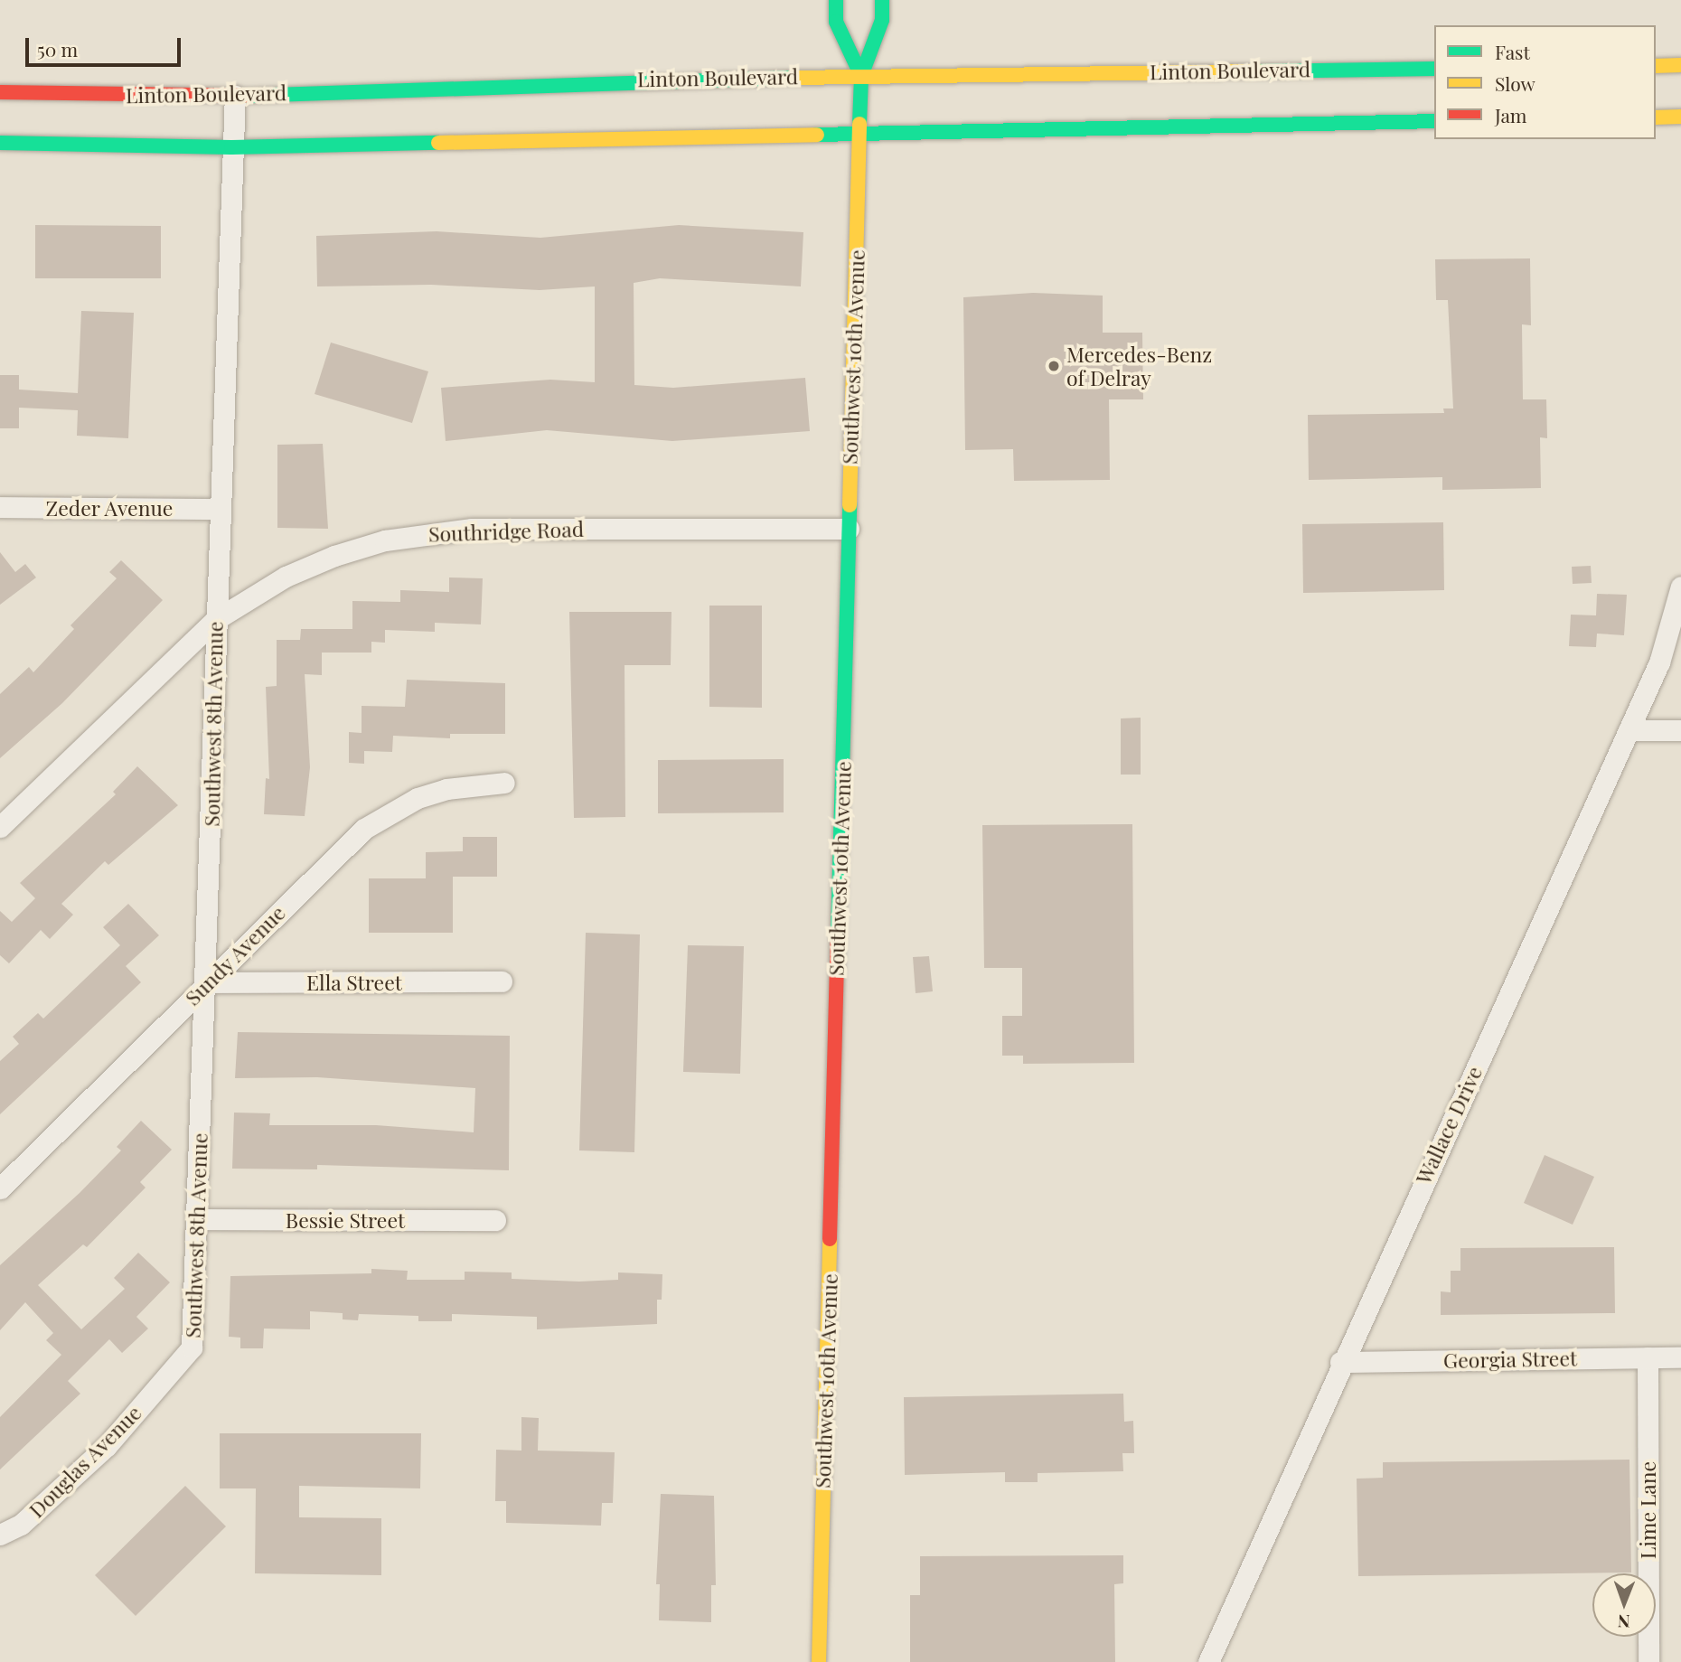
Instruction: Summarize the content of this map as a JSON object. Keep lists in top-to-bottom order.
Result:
{
  "streets": {
    "main road": ["Linton Boulevard", "Southwest 10th Avenue"],
    "street": [
      "Zeder Avenue",
      "Southridge Road",
      "Southwest 8th Avenue",
      "Sundy Avenue",
      "Ella Street",
      "Wallace Drive",
      "Bessie Street",
      "Georgia Street",
      "Douglas Avenue",
      "Lime Lane"
    ]
  },
  "crossings": [
    ["Linton Boulevard", "Southwest 10th Avenue"],
    ["Linton Boulevard", "Southwest 8th Avenue"],
    ["Southwest 10th Avenue", "Southridge Road"],
    ["Zeder Avenue", "Southwest 8th Avenue"],
    ["Southridge Road", "Southwest 8th Avenue"],
    ["Southwest 8th Avenue", "Sundy Avenue"],
    ["Southwest 8th Avenue", "Ella Street"],
    ["Southwest 8th Avenue", "Bessie Street"],
    ["Southwest 8th Avenue", "Douglas Avenue"],
    ["Sundy Avenue", "Ella Street"],
    ["Wallace Drive", "Georgia Street"],
    ["Georgia Street", "Lime Lane"]
  ],
  "places": ["Mercedes-Benz of Delray"],
  "legend": ["Fast", "Slow", "Jam"],
  "scale_bar": "50 m",
  "north": "bottom"
}
